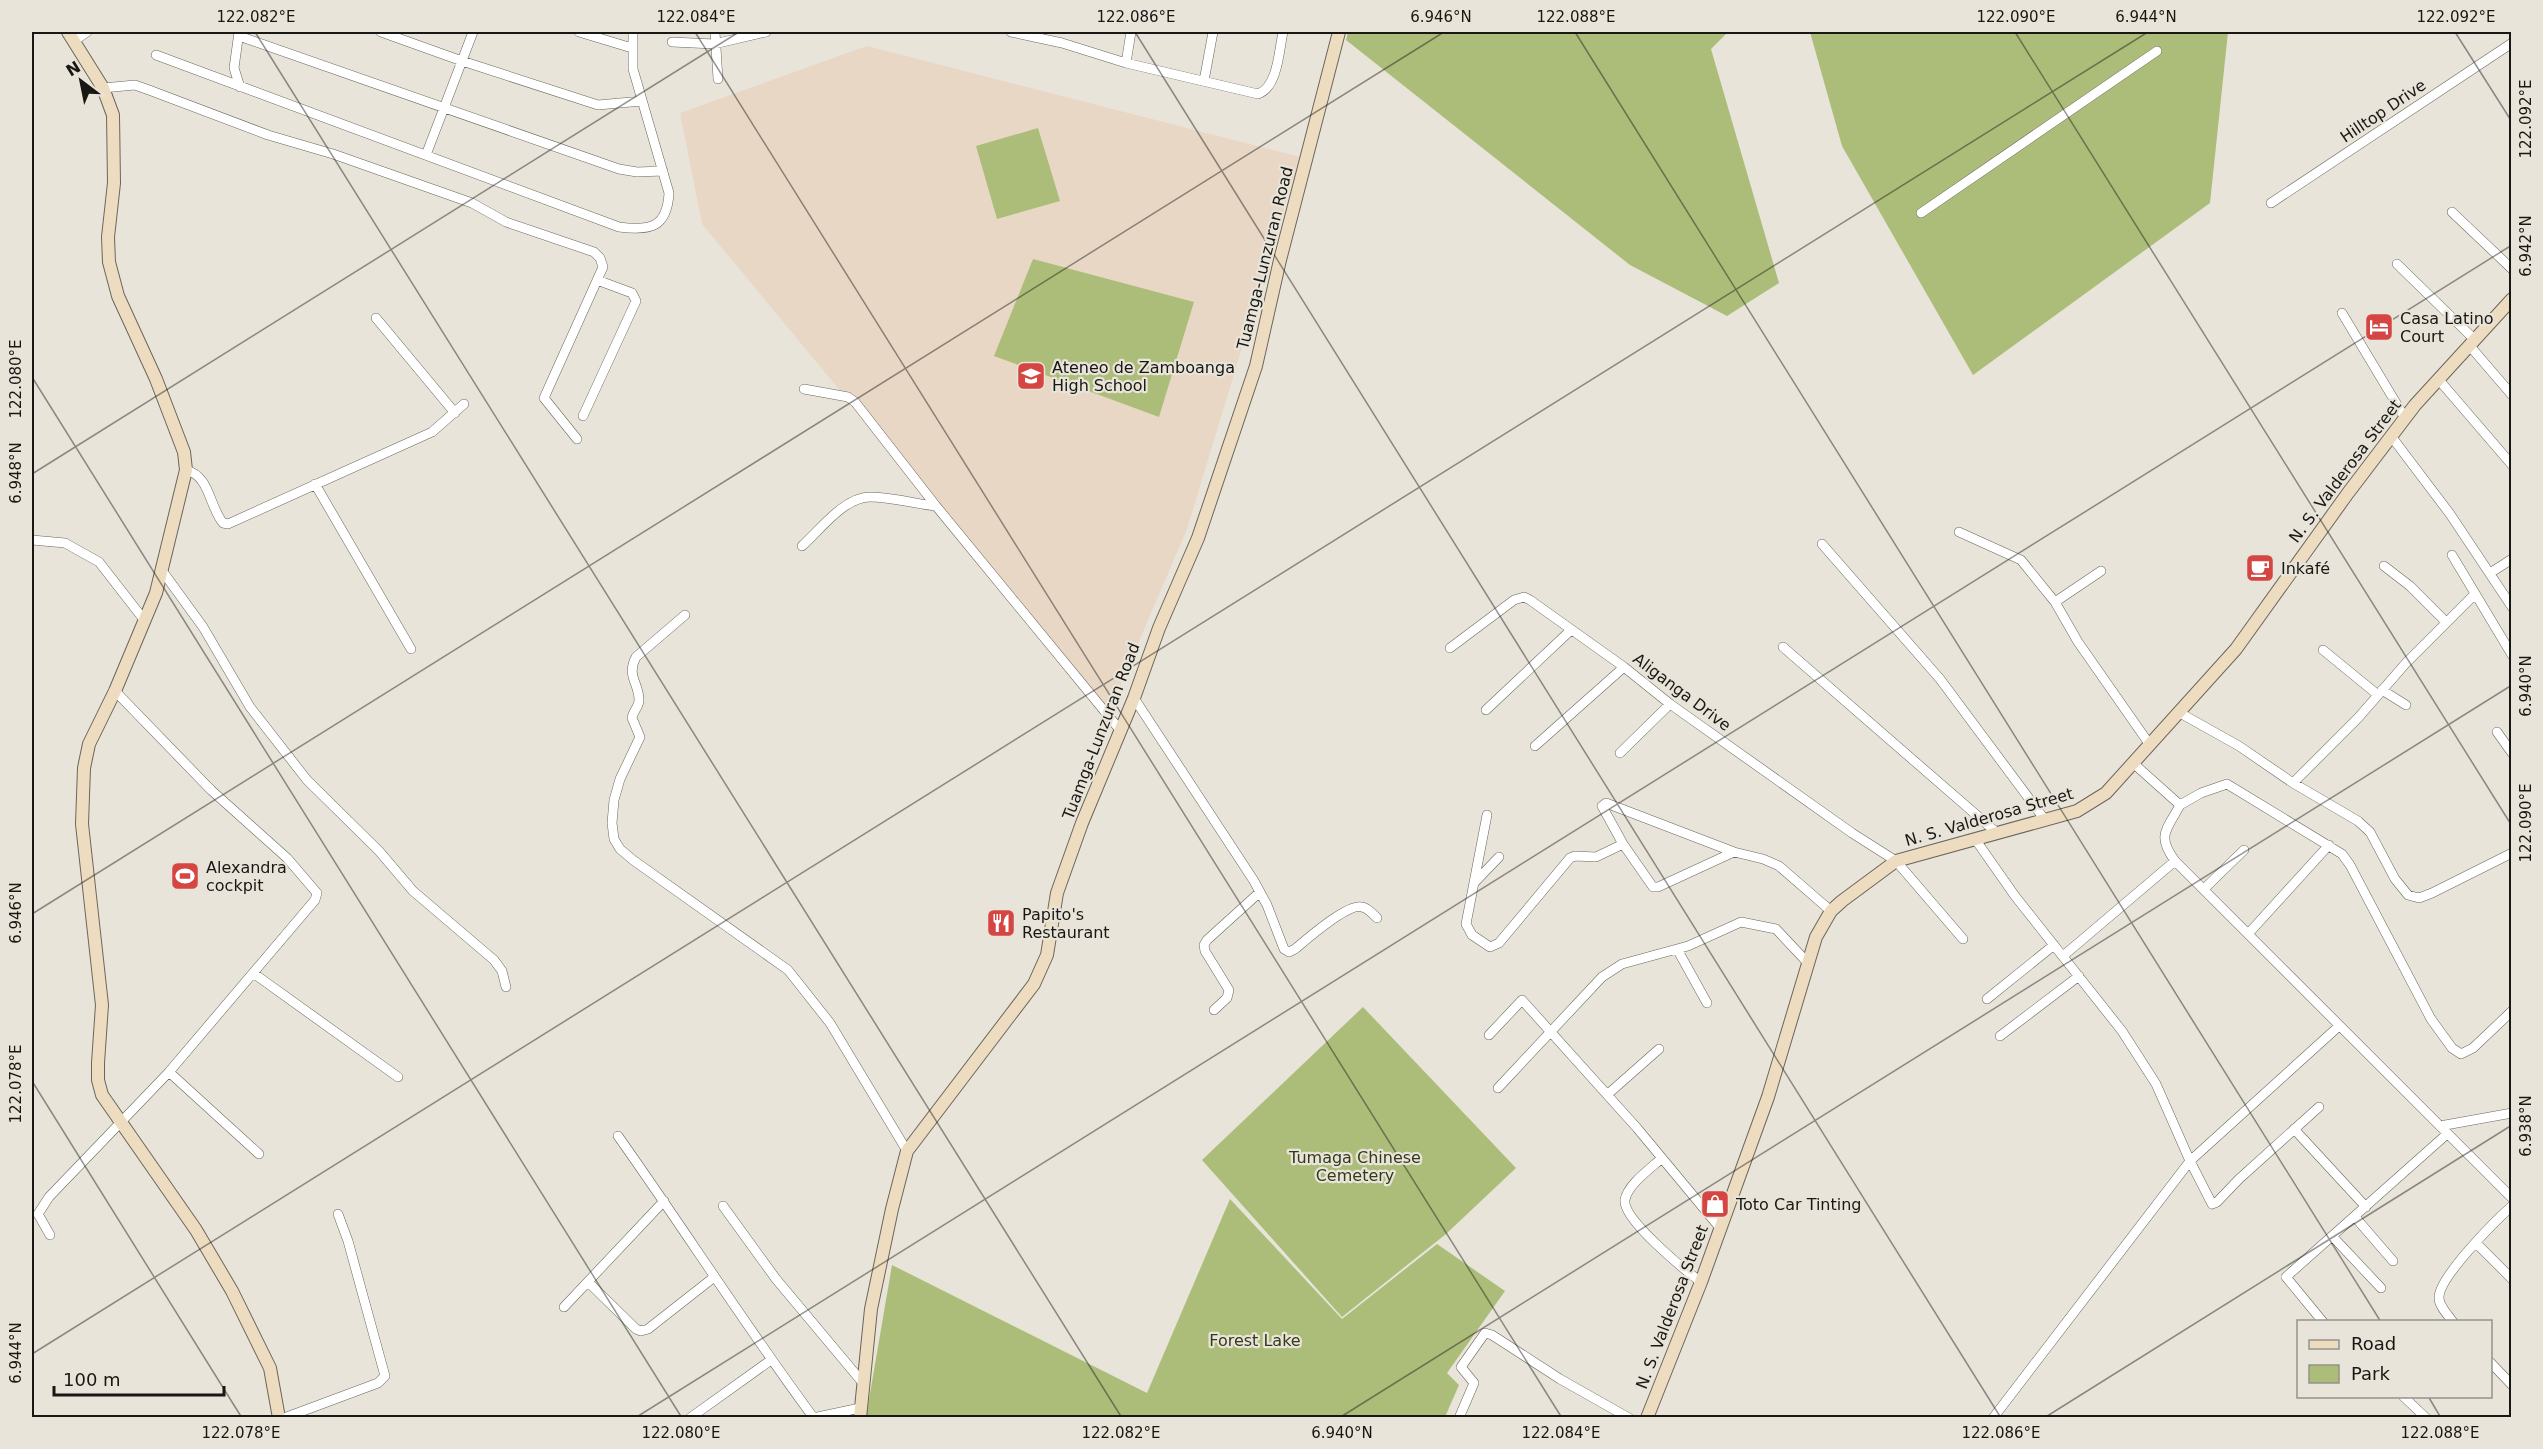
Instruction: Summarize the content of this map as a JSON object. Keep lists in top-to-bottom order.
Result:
{
  "streets": {
    "street": [
      "Hilltop Drive",
      "Tuamga-Lunzuran Road",
      "N. S. Valderosa Street",
      "Aliganga Drive"
    ]
  },
  "crossings": [
    ["N. S. Valderosa Street", "Aliganga Drive"]
  ],
  "parks": ["Tumaga Chinese Cemetery", "Forest Lake"],
  "places": {
    "hotel": ["Casa Latino Court"],
    "school or university": ["Ateneo de Zamboanga High School"],
    "cafe": ["Inkafé"],
    "sports": ["Alexandra cockpit"],
    "restaurant": ["Papito's Restaurant"],
    "shop": ["Toto Car Tinting"]
  },
  "legend": ["Road", "Park"],
  "scale_bar": "100 m",
  "north": "top left",
  "coordinates": [
    "122.082°E",
    "122.084°E",
    "122.086°E",
    "6.946°N",
    "122.088°E",
    "122.090°E",
    "6.944°N",
    "122.092°E",
    "6.942°N",
    "122.080°E",
    "6.948°N",
    "6.940°N",
    "122.078°E",
    "6.938°N"
  ]
}
